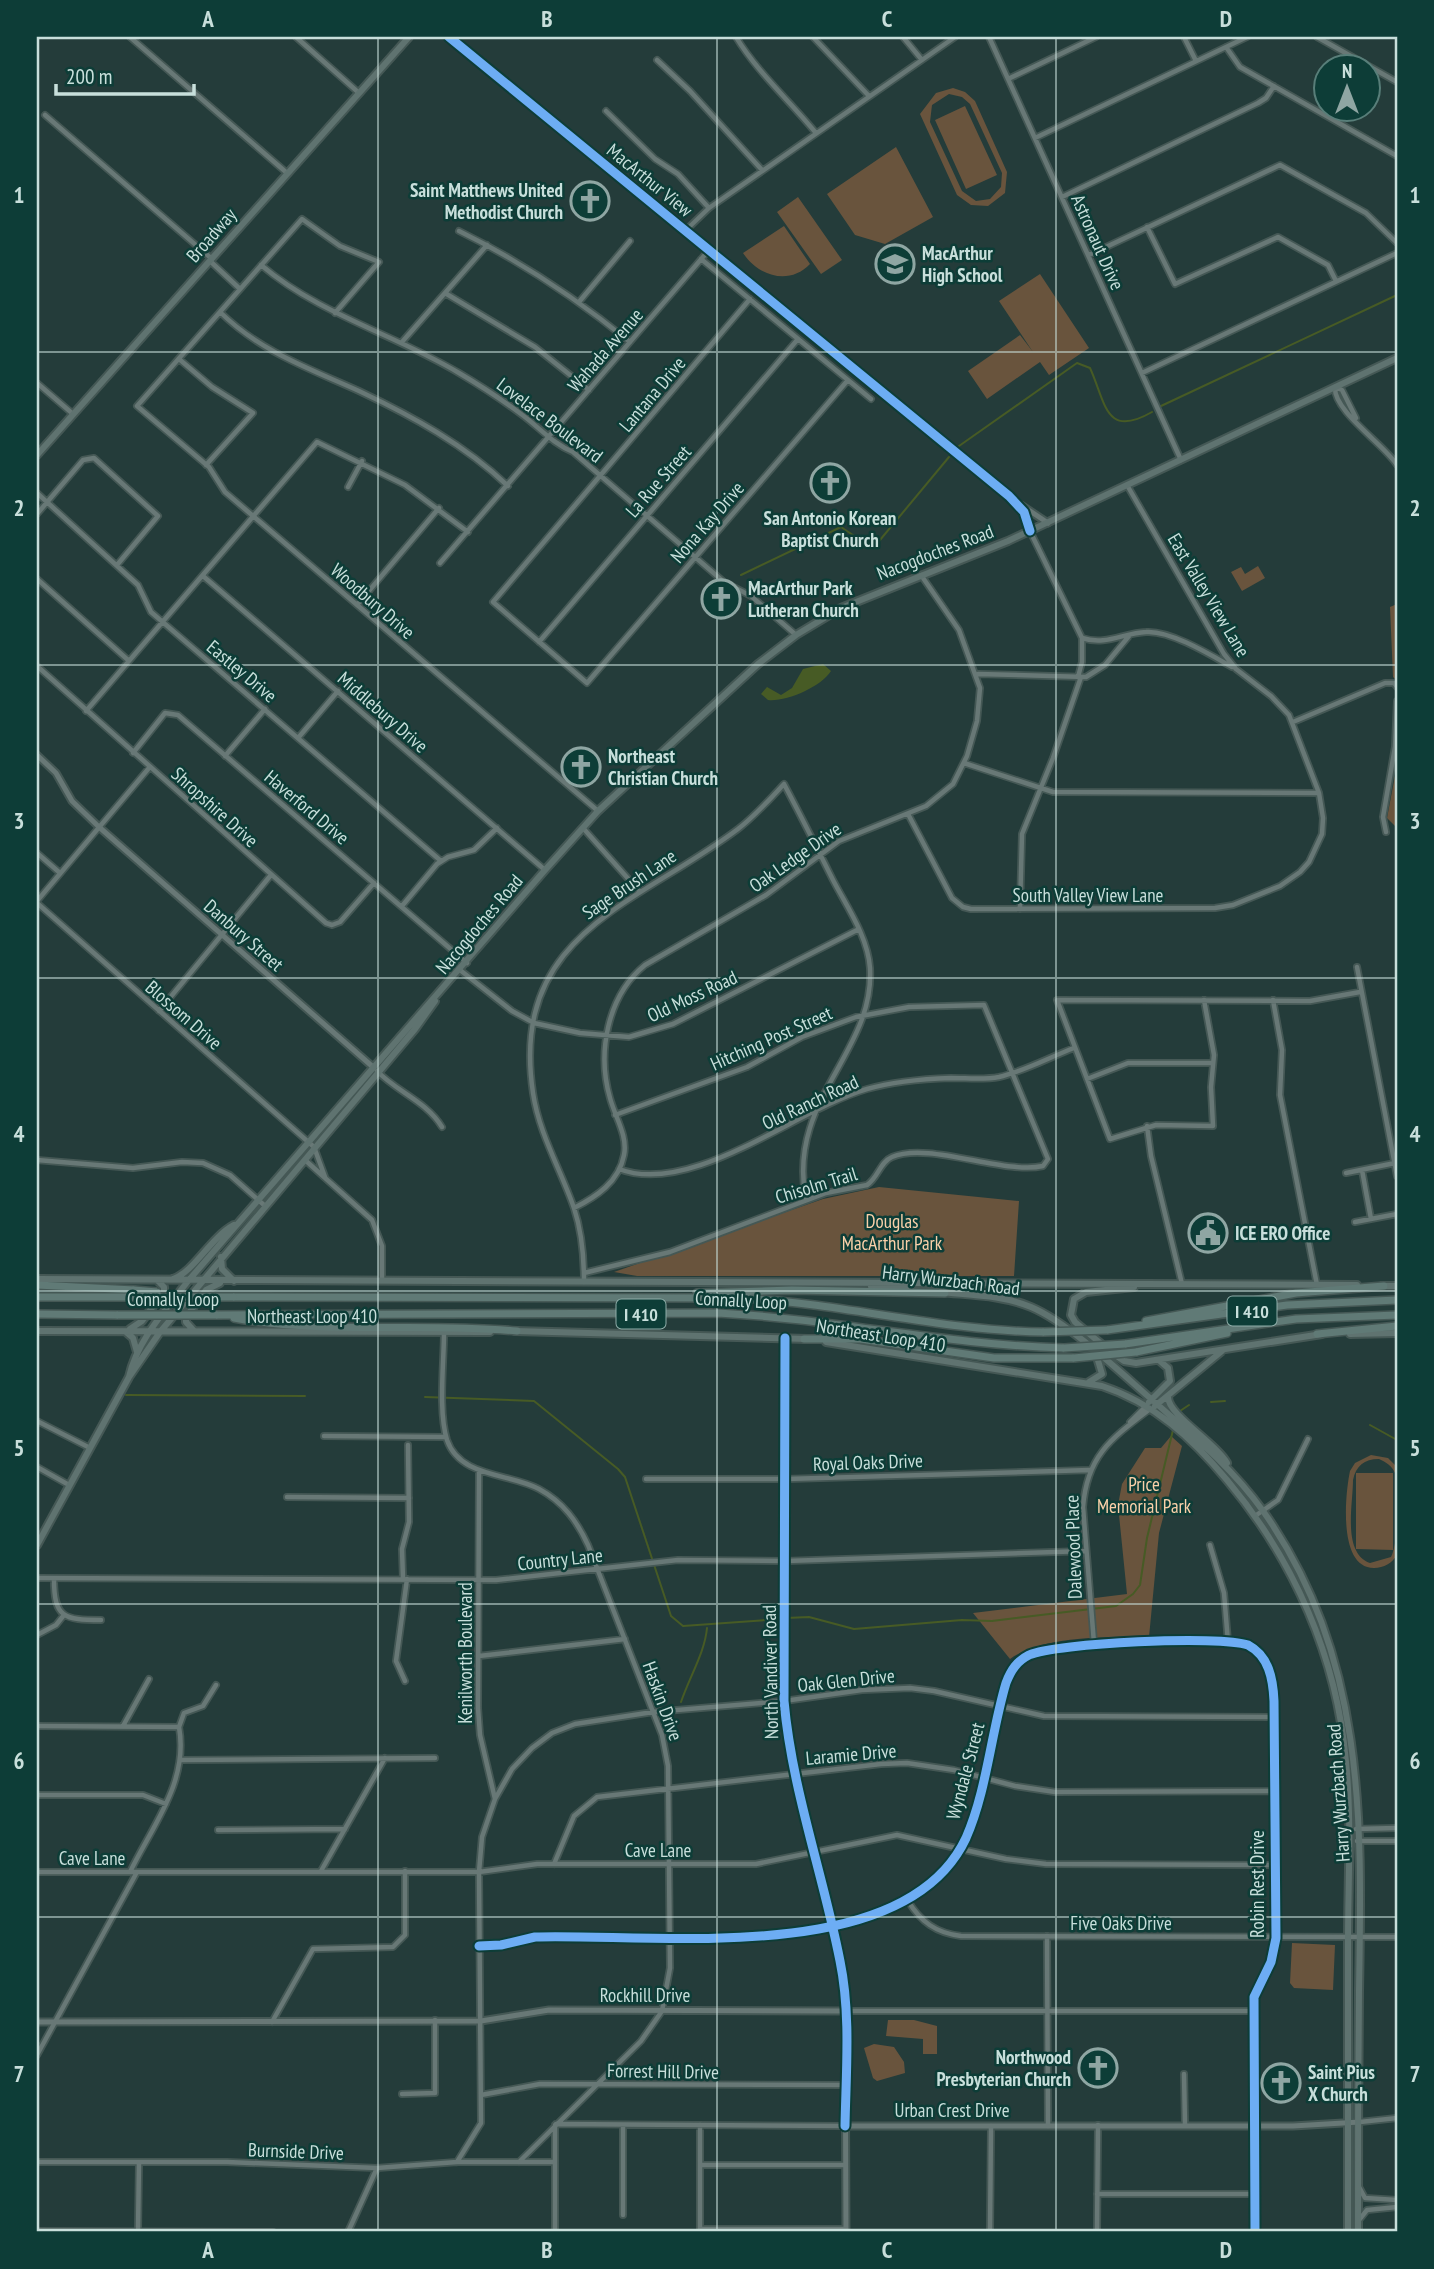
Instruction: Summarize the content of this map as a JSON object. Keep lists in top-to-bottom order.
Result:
{
  "streets": {
    "highway": ["Connally Loop", "I 410"],
    "main road": [
      "Broadway",
      "Nacogdoches Road",
      "Harry Wurzbach Road",
      "Northeast Loop 410"
    ],
    "street": [
      "MacArthur View",
      "Astronaut Drive",
      "Wahada Avenue",
      "Lantana Drive",
      "Lovelace Boulevard",
      "La Rue Street",
      "Nona Kay Drive",
      "East Valley View Lane",
      "Woodbury Drive",
      "Eastley Drive",
      "Middlebury Drive",
      "Shropshire Drive",
      "Haverford Drive",
      "Oak Ledge Drive",
      "Sage Brush Lane",
      "South Valley View Lane",
      "Danbury Street",
      "Old Moss Road",
      "Blossom Drive",
      "Hitching Post Street",
      "Old Ranch Road",
      "Chisolm Trail",
      "Royal Oaks Drive",
      "Dalewood Place",
      "Country Lane",
      "Kenilworth Boulevard",
      "North Vandiver Road",
      "Oak Glen Drive",
      "Haskin Drive",
      "Laramie Drive",
      "Wyndale Street",
      "Cave Lane",
      "Robin Rest Drive",
      "Five Oaks Drive",
      "Rockhill Drive",
      "Forrest Hill Drive",
      "Urban Crest Drive",
      "Burnside Drive"
    ]
  },
  "crossings": [
    ["MacArthur View", "Wahada Avenue"],
    ["MacArthur View", "Nacogdoches Road"],
    ["Astronaut Drive", "Nacogdoches Road"],
    ["Wahada Avenue", "Lovelace Boulevard"],
    ["Lantana Drive", "Lovelace Boulevard"],
    ["Lantana Drive", "La Rue Street"],
    ["Lantana Drive", "Nona Kay Drive"],
    ["Lovelace Boulevard", "La Rue Street"],
    ["Lovelace Boulevard", "Nona Kay Drive"],
    ["Lovelace Boulevard", "Nacogdoches Road"],
    ["La Rue Street", "Nona Kay Drive"],
    ["Nacogdoches Road", "East Valley View Lane"],
    ["Nacogdoches Road", "Woodbury Drive"],
    ["Nacogdoches Road", "Middlebury Drive"],
    ["Nacogdoches Road", "Haverford Drive"],
    ["Nacogdoches Road", "Oak Ledge Drive"],
    ["Nacogdoches Road", "Danbury Street"],
    ["Nacogdoches Road", "Old Moss Road"],
    ["Nacogdoches Road", "Blossom Drive"],
    ["Nacogdoches Road", "Northeast Loop 410"],
    ["East Valley View Lane", "South Valley View Lane"],
    ["Shropshire Drive", "Haverford Drive"],
    ["Oak Ledge Drive", "Sage Brush Lane"],
    ["Oak Ledge Drive", "South Valley View Lane"],
    ["Oak Ledge Drive", "Old Moss Road"],
    ["Oak Ledge Drive", "Hitching Post Street"],
    ["Oak Ledge Drive", "Old Ranch Road"],
    ["Sage Brush Lane", "Old Moss Road"],
    ["Sage Brush Lane", "Chisolm Trail"],
    ["Sage Brush Lane", "Northeast Loop 410"],
    ["Hitching Post Street", "Old Ranch Road"],
    ["Hitching Post Street", "Chisolm Trail"],
    ["Old Ranch Road", "Chisolm Trail"],
    ["Harry Wurzbach Road", "Northeast Loop 410"],
    ["Harry Wurzbach Road", "Dalewood Place"],
    ["Harry Wurzbach Road", "Five Oaks Drive"],
    ["Harry Wurzbach Road", "Urban Crest Drive"],
    ["Northeast Loop 410", "Dalewood Place"],
    ["Northeast Loop 410", "North Vandiver Road"],
    ["Royal Oaks Drive", "Dalewood Place"],
    ["Royal Oaks Drive", "North Vandiver Road"],
    ["Dalewood Place", "Country Lane"],
    ["Dalewood Place", "Wyndale Street"],
    ["Country Lane", "Kenilworth Boulevard"],
    ["Country Lane", "North Vandiver Road"],
    ["Country Lane", "Haskin Drive"],
    ["Kenilworth Boulevard", "Oak Glen Drive"],
    ["Kenilworth Boulevard", "Haskin Drive"],
    ["North Vandiver Road", "Oak Glen Drive"],
    ["North Vandiver Road", "Laramie Drive"],
    ["North Vandiver Road", "Wyndale Street"],
    ["North Vandiver Road", "Cave Lane"],
    ["North Vandiver Road", "Rockhill Drive"],
    ["North Vandiver Road", "Forrest Hill Drive"],
    ["North Vandiver Road", "Urban Crest Drive"],
    ["Oak Glen Drive", "Haskin Drive"],
    ["Oak Glen Drive", "Wyndale Street"],
    ["Oak Glen Drive", "Robin Rest Drive"],
    ["Haskin Drive", "Laramie Drive"],
    ["Haskin Drive", "Wyndale Street"],
    ["Haskin Drive", "Cave Lane"],
    ["Haskin Drive", "Rockhill Drive"],
    ["Haskin Drive", "Forrest Hill Drive"],
    ["Haskin Drive", "Urban Crest Drive"],
    ["Haskin Drive", "Burnside Drive"],
    ["Laramie Drive", "Wyndale Street"],
    ["Laramie Drive", "Cave Lane"],
    ["Laramie Drive", "Robin Rest Drive"],
    ["Wyndale Street", "Cave Lane"],
    ["Wyndale Street", "Robin Rest Drive"],
    ["Wyndale Street", "Five Oaks Drive"],
    ["Cave Lane", "Robin Rest Drive"],
    ["Robin Rest Drive", "Five Oaks Drive"],
    ["Robin Rest Drive", "Rockhill Drive"],
    ["Robin Rest Drive", "Urban Crest Drive"]
  ],
  "parks": ["Douglas MacArthur Park", "Price Memorial Park"],
  "places": {
    "church": [
      "Saint Matthews United Methodist Church",
      "San Antonio Korean Baptist Church",
      "MacArthur Park Lutheran Church",
      "Northeast Christian Church",
      "Northwood Presbyterian Church",
      "Saint Pius X Church"
    ],
    "school or university": ["MacArthur High School"],
    "public building": ["ICE ERO Office"]
  },
  "scale_bar": "200 m",
  "north": "top",
  "grid": {
    "columns": [
      "A",
      "B",
      "C",
      "D"
    ],
    "rows": [
      "1",
      "2",
      "3",
      "4",
      "5",
      "6",
      "7"
    ]
  }
}
